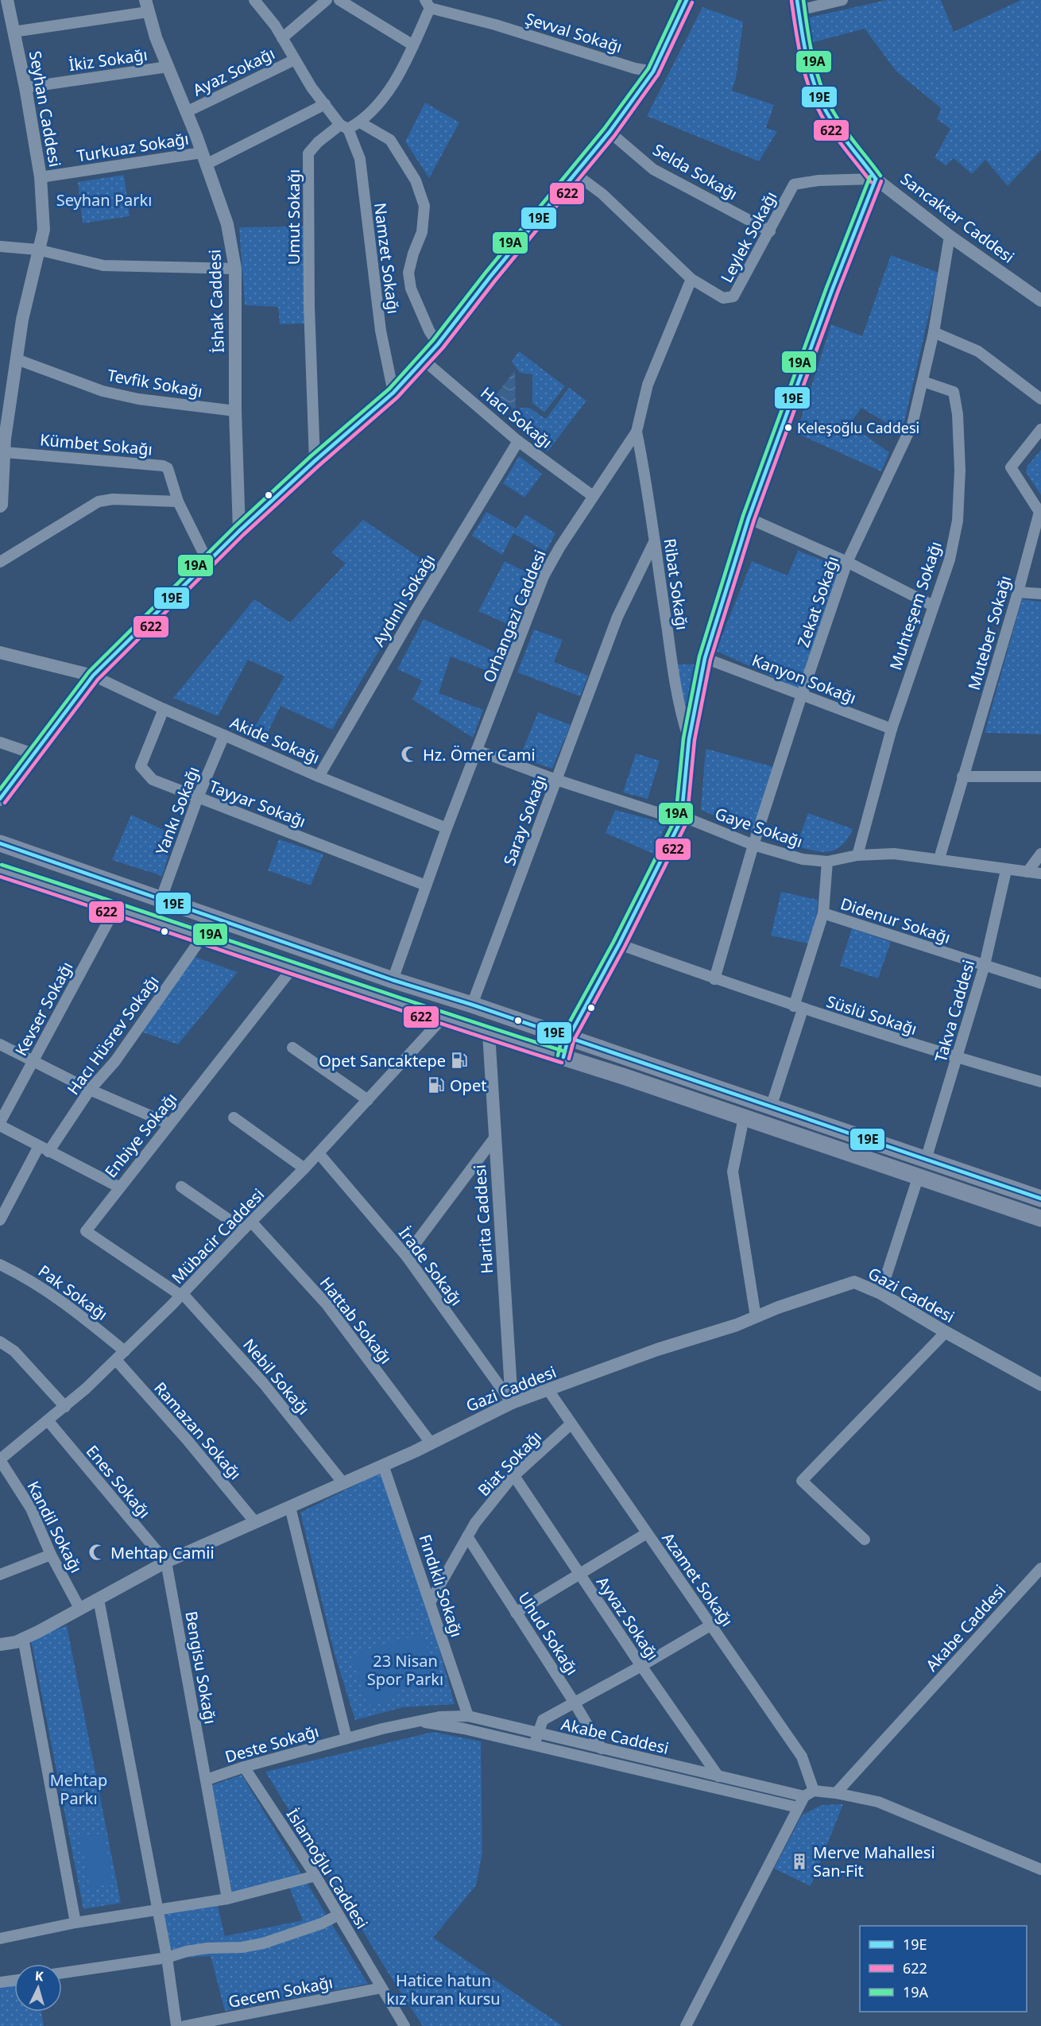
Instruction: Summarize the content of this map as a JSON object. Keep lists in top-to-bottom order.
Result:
{
  "streets": {
    "main road": ["Sancaktar Caddesi"],
    "street": [
      "Şevval Sokağı",
      "İkiz Sokağı",
      "Ayaz Sokağı",
      "Seyhan Caddesi",
      "Turkuaz Sokağı",
      "Selda Sokağı",
      "Umut Sokağı",
      "Leylek Sokağı",
      "Namzet Sokağı",
      "İshak Caddesi",
      "Tevfik Sokağı",
      "Hacı Sokağı",
      "Kümbet Sokağı",
      "Ribat Sokağı",
      "Aydınlı Sokağı",
      "Zekat Sokağı",
      "Muhteşem Sokağı",
      "Orhangazi Caddesi",
      "Muteber Sokağı",
      "Kanyon Sokağı",
      "Akide Sokağı",
      "Tayyar Sokağı",
      "Yankı Sokağı",
      "Saray Sokağı",
      "Gaye Sokağı",
      "Didenur Sokağı",
      "Kevser Sokağı",
      "Takva Caddesi",
      "Süslü Sokağı",
      "Hacı Hüsrev Sokağı",
      "Enbiye Sokağı",
      "Harita Caddesi",
      "Mübacir Caddesi",
      "İrade Sokağı",
      "Pak Sokağı",
      "Gazi Caddesi",
      "Hattab Sokağı",
      "Nebil Sokağı",
      "Ramazan Sokağı",
      "Biat Sokağı",
      "Enes Sokağı",
      "Kandil Sokağı",
      "Azamet Sokağı",
      "Fındıklı Sokağı",
      "Ayvaz Sokağı",
      "Akabe Caddesi",
      "Uhud Sokağı",
      "Bengisu Sokağı",
      "Deste Sokağı",
      "İslamoğlu Caddesi",
      "Gecem Sokağı"
    ]
  },
  "crossings": [
    ["Şevval Sokağı", "Umut Sokağı"],
    ["İkiz Sokağı", "Seyhan Caddesi"],
    ["İkiz Sokağı", "İshak Caddesi"],
    ["Ayaz Sokağı", "Namzet Sokağı"],
    ["Ayaz Sokağı", "İshak Caddesi"],
    ["Seyhan Caddesi", "Turkuaz Sokağı"],
    ["Seyhan Caddesi", "Tevfik Sokağı"],
    ["Seyhan Caddesi", "Kümbet Sokağı"],
    ["Turkuaz Sokağı", "Namzet Sokağı"],
    ["Turkuaz Sokağı", "İshak Caddesi"],
    ["Selda Sokağı", "Leylek Sokağı"],
    ["Umut Sokağı", "Namzet Sokağı"],
    ["Sancaktar Caddesi", "Leylek Sokağı"],
    ["Sancaktar Caddesi", "Zekat Sokağı"],
    ["Leylek Sokağı", "Orhangazi Caddesi"],
    ["İshak Caddesi", "Tevfik Sokağı"],
    ["Hacı Sokağı", "Aydınlı Sokağı"],
    ["Hacı Sokağı", "Orhangazi Caddesi"],
    ["Ribat Sokağı", "Orhangazi Caddesi"],
    ["Ribat Sokağı", "Saray Sokağı"],
    ["Aydınlı Sokağı", "Akide Sokağı"],
    ["Zekat Sokağı", "Muhteşem Sokağı"],
    ["Zekat Sokağı", "Kanyon Sokağı"],
    ["Zekat Sokağı", "Gaye Sokağı"],
    ["Zekat Sokağı", "Süslü Sokağı"],
    ["Muhteşem Sokağı", "Kanyon Sokağı"],
    ["Muhteşem Sokağı", "Gaye Sokağı"],
    ["Orhangazi Caddesi", "Akide Sokağı"],
    ["Orhangazi Caddesi", "Tayyar Sokağı"],
    ["Orhangazi Caddesi", "Gaye Sokağı"],
    ["Muteber Sokağı", "Gaye Sokağı"],
    ["Akide Sokağı", "Tayyar Sokağı"],
    ["Akide Sokağı", "Yankı Sokağı"],
    ["Tayyar Sokağı", "Yankı Sokağı"],
    ["Saray Sokağı", "Gaye Sokağı"],
    ["Gaye Sokağı", "Takva Caddesi"],
    ["Didenur Sokağı", "Takva Caddesi"],
    ["Takva Caddesi", "Süslü Sokağı"],
    ["Enbiye Sokağı", "Mübacir Caddesi"],
    ["Enbiye Sokağı", "Nebil Sokağı"],
    ["Harita Caddesi", "İrade Sokağı"],
    ["Harita Caddesi", "Gazi Caddesi"],
    ["Mübacir Caddesi", "İrade Sokağı"],
    ["Mübacir Caddesi", "Pak Sokağı"],
    ["Mübacir Caddesi", "Hattab Sokağı"],
    ["Mübacir Caddesi", "Nebil Sokağı"],
    ["Mübacir Caddesi", "Ramazan Sokağı"],
    ["Mübacir Caddesi", "Enes Sokağı"],
    ["Mübacir Caddesi", "Kandil Sokağı"],
    ["İrade Sokağı", "Gazi Caddesi"],
    ["Gazi Caddesi", "Hattab Sokağı"],
    ["Gazi Caddesi", "Nebil Sokağı"],
    ["Gazi Caddesi", "Ramazan Sokağı"],
    ["Gazi Caddesi", "Enes Sokağı"],
    ["Gazi Caddesi", "Kandil Sokağı"],
    ["Gazi Caddesi", "Azamet Sokağı"],
    ["Gazi Caddesi", "Fındıklı Sokağı"],
    ["Gazi Caddesi", "Bengisu Sokağı"],
    ["Biat Sokağı", "Azamet Sokağı"],
    ["Biat Sokağı", "Fındıklı Sokağı"],
    ["Biat Sokağı", "Ayvaz Sokağı"],
    ["Biat Sokağı", "Uhud Sokağı"],
    ["Enes Sokağı", "Bengisu Sokağı"],
    ["Azamet Sokağı", "Akabe Caddesi"],
    ["Fındıklı Sokağı", "Akabe Caddesi"],
    ["Ayvaz Sokağı", "Akabe Caddesi"],
    ["Akabe Caddesi", "Uhud Sokağı"],
    ["Akabe Caddesi", "Deste Sokağı"],
    ["Bengisu Sokağı", "Deste Sokağı"],
    ["Deste Sokağı", "İslamoğlu Caddesi"],
    ["İslamoğlu Caddesi", "Gecem Sokağı"]
  ],
  "parks": [
    "Seyhan Parkı",
    "23 Nisan Spor Parkı",
    "Mehtap Parkı",
    "Hatice hatun kız kuran kursu"
  ],
  "places": {
    "other": ["Keleşoğlu Caddesi"],
    "mosque": ["Hz. Ömer Cami", "Mehtap Camii"],
    "fuel station": ["Opet Sancaktepe", "Opet"],
    "building": ["Merve Mahallesi San-Fit"]
  },
  "lines": ["transit line 19E", "transit line 19A", "transit line 622"],
  "legend": ["19E", "622", "19A"],
  "north": "top"
}
